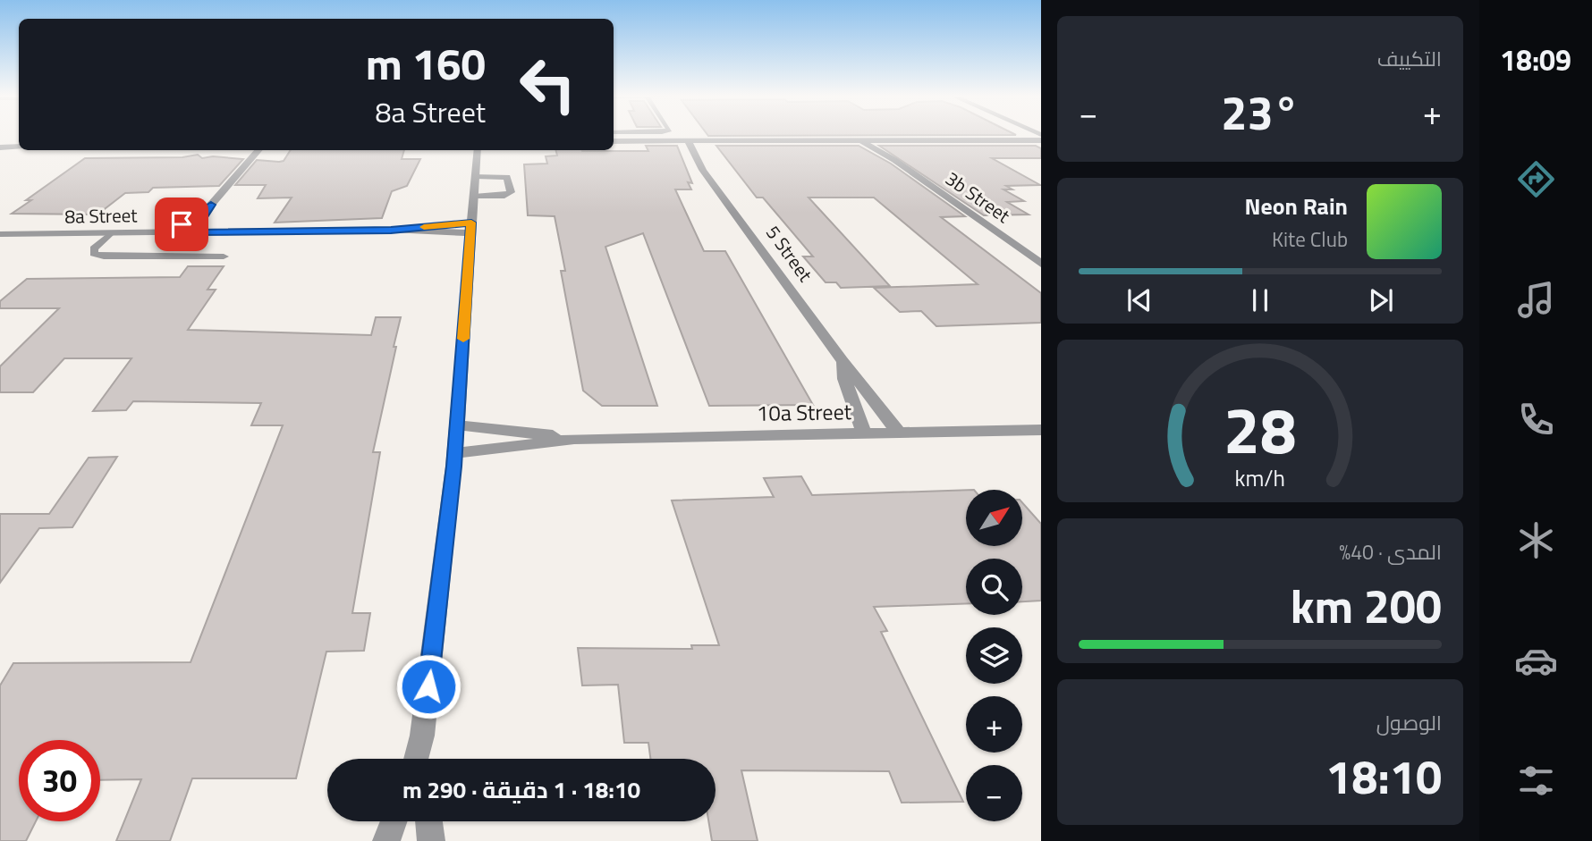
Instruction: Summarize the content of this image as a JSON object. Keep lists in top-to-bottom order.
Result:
{
  "streets": {
    "street": [
      "3b Street",
      "8a Street",
      "5 Street",
      "10a Street"
    ]
  },
  "crossings": [
    ["5 Street", "10a Street"]
  ],
  "north": "top right",
  "page": {
    "tabs": "18:09",
    "tile": [
      "التكييف",
      ["المدى · 40%", "200 km"],
      ["الوصول", "18:10"]
    ],
    "turn": ["160 m", "8a Street"],
    "heat": ["−", "23°", "+"],
    "song": ["Neon Rain", "Kite Club"],
    "map_buttons": ["+", "−"],
    "limit": "30",
    "trip": "18:10 · 1 دقيقة · 290 m",
    "gauge": ["28", "km/h"]
  }
}
